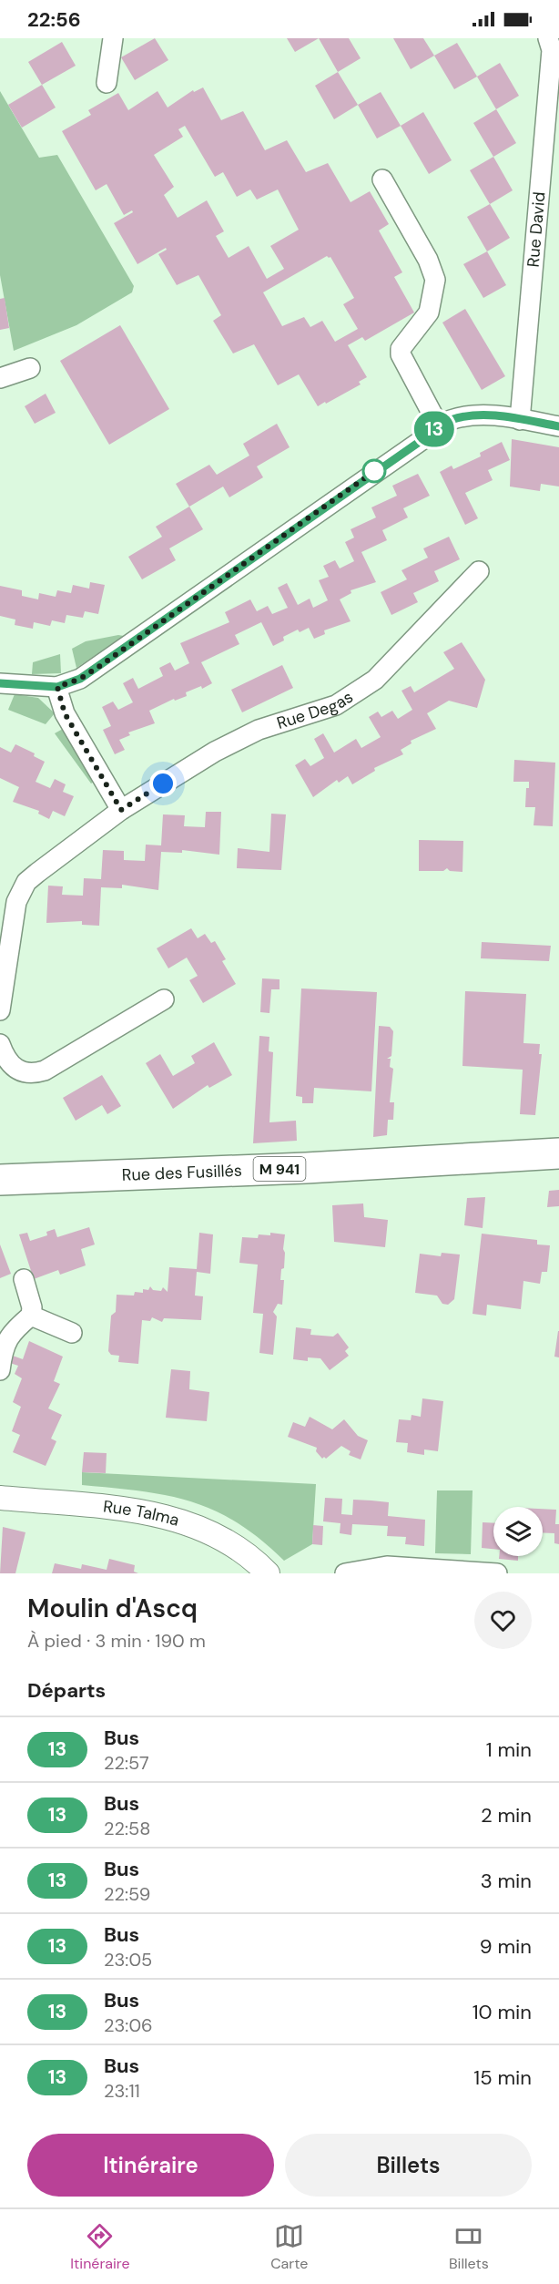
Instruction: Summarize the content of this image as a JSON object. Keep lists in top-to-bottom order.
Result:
{
  "streets": {
    "main road": ["M 941", "Rue des Fusillés"],
    "street": ["Rue David", "Rue Degas", "Rue Talma"]
  },
  "lines": ["bus line 13"],
  "page": {
    "status": "22:56",
    "on_map": "13",
    "heading": [
      ["Moulin d'Ascq", "À pied · 3 min · 190 m"],
      "Départs"
    ],
    "list": [
      {
        "mark": "13",
        "name": "Bus",
        "note": "22:57",
        "value": "1 min"
      },
      {
        "mark": "13",
        "name": "Bus",
        "note": "22:58",
        "value": "2 min"
      },
      {
        "mark": "13",
        "name": "Bus",
        "note": "22:59",
        "value": "3 min"
      },
      {
        "mark": "13",
        "name": "Bus",
        "note": "23:05",
        "value": "9 min"
      },
      {
        "mark": "13",
        "name": "Bus",
        "note": "23:06",
        "value": "10 min"
      },
      {
        "mark": "13",
        "name": "Bus",
        "note": "23:11",
        "value": "15 min"
      }
    ],
    "buttons": ["Itinéraire", "Billets"],
    "tabs": ["Itinéraire", "Carte", "Billets"]
  }
}
